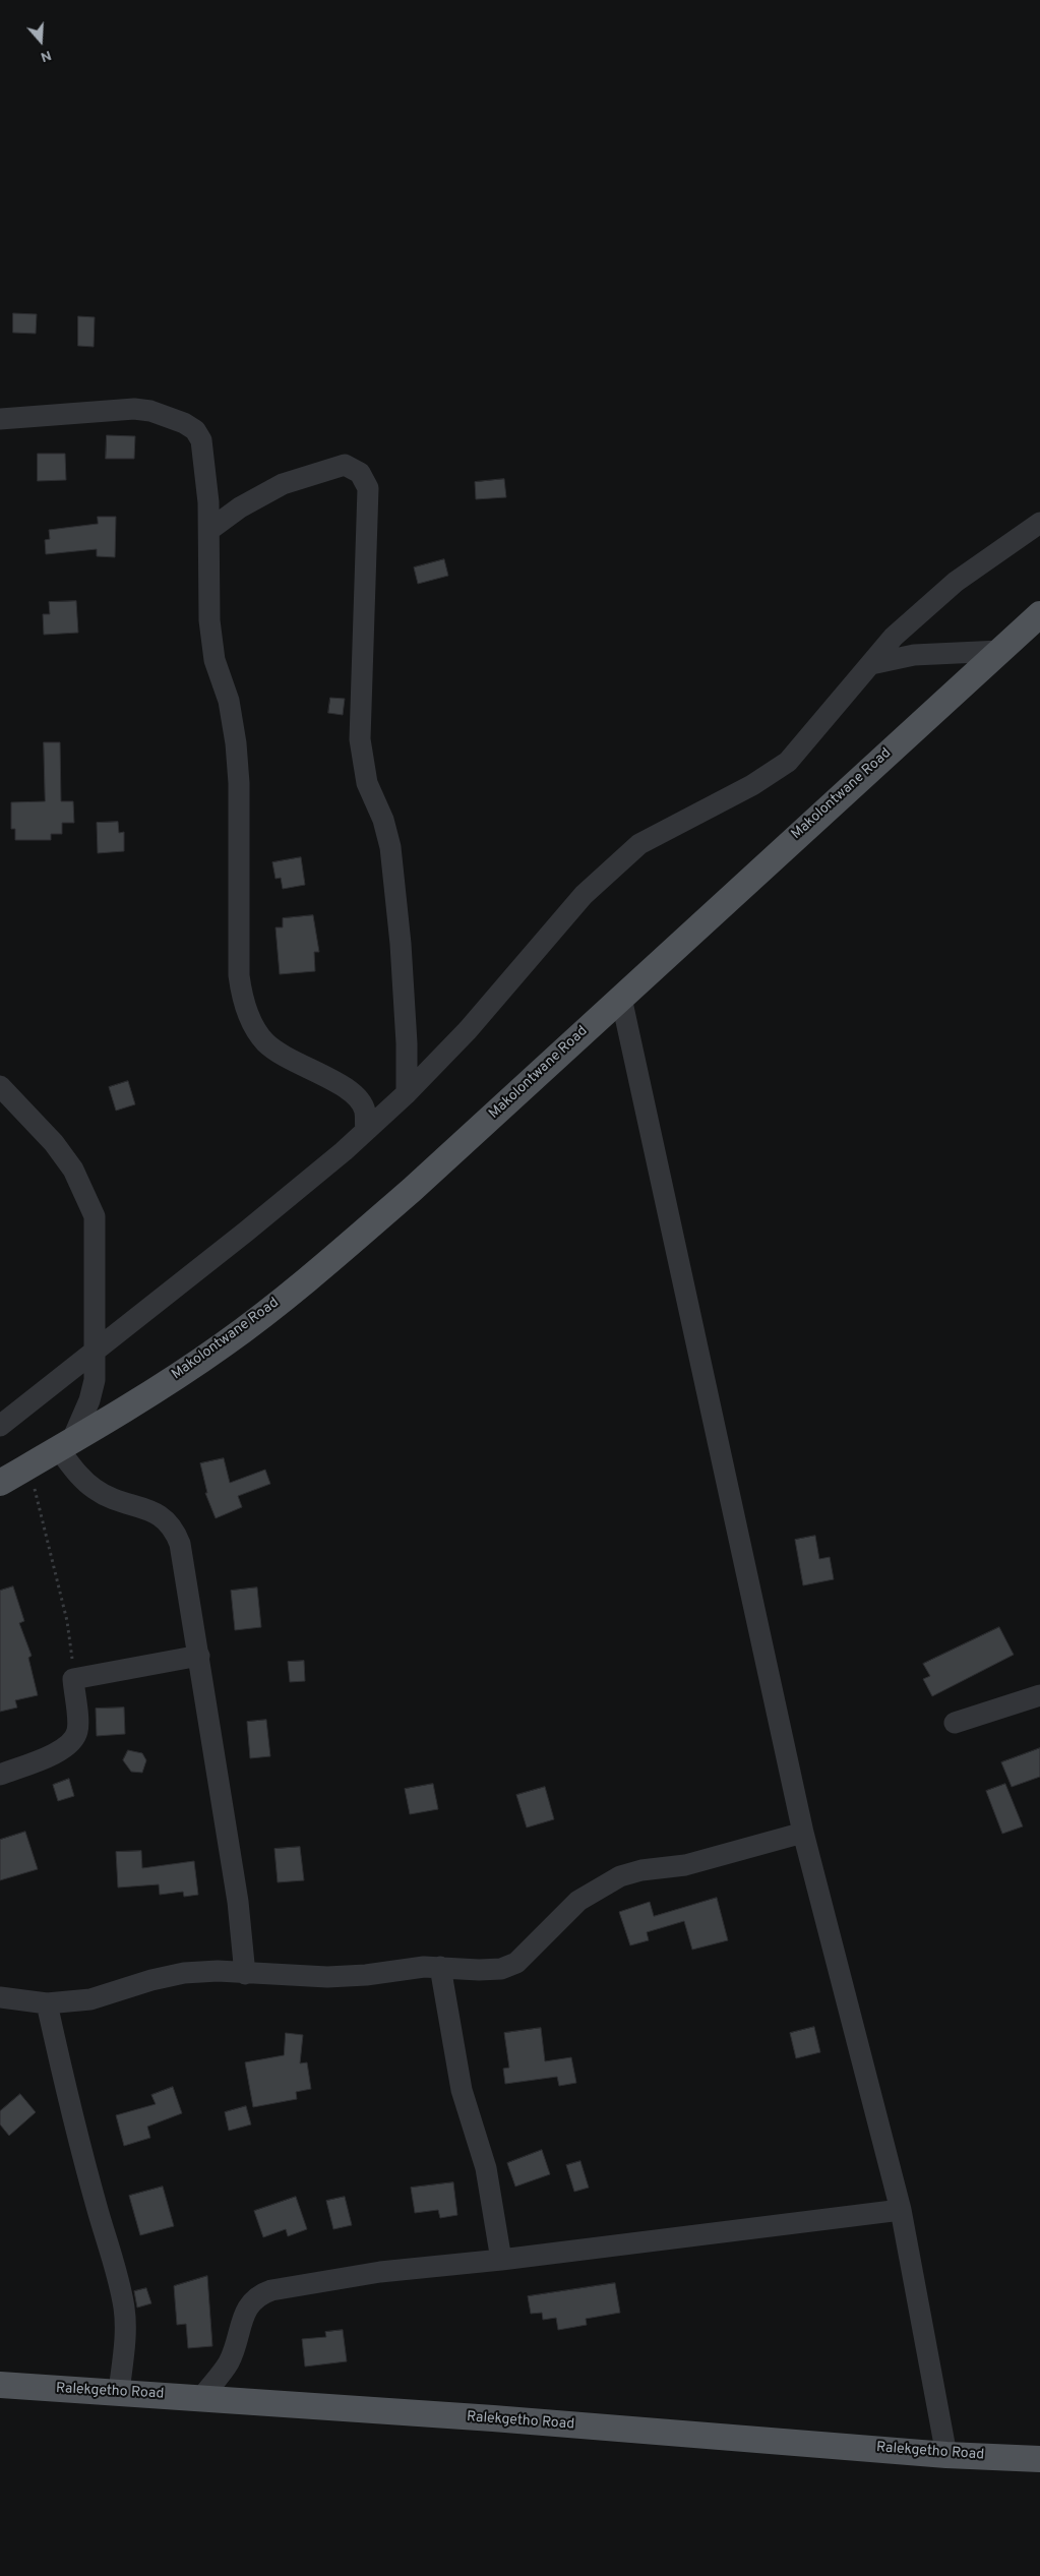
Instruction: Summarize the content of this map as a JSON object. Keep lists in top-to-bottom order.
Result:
{
  "streets": {
    "main road": ["Makolontwane Road", "Ralekgetho Road"]
  },
  "north": "bottom"
}
